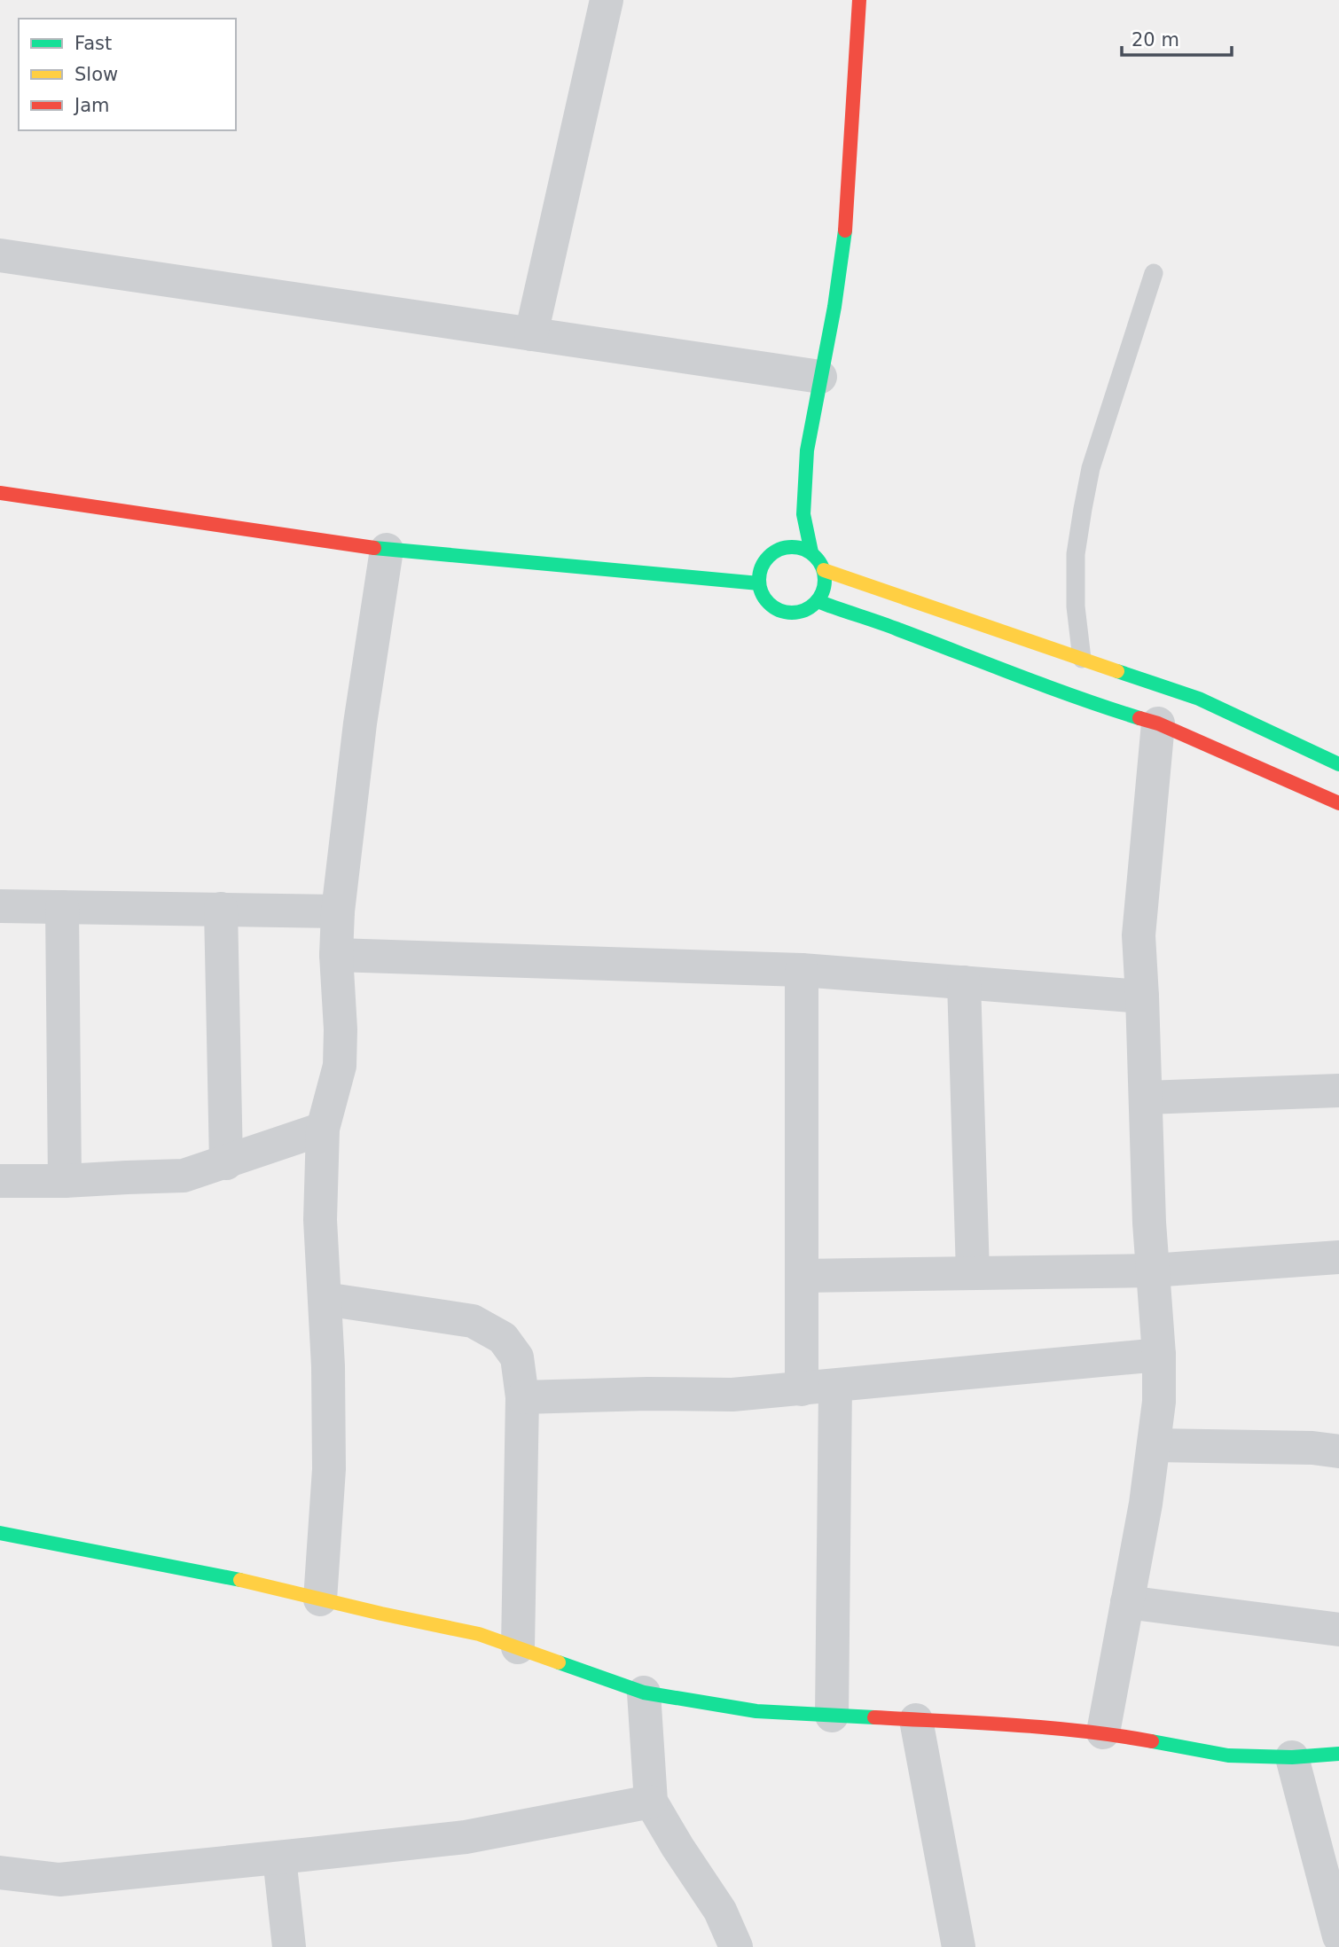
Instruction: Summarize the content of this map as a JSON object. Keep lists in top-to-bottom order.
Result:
{
  "legend": ["Fast", "Slow", "Jam"],
  "scale_bar": "20 m"
}
